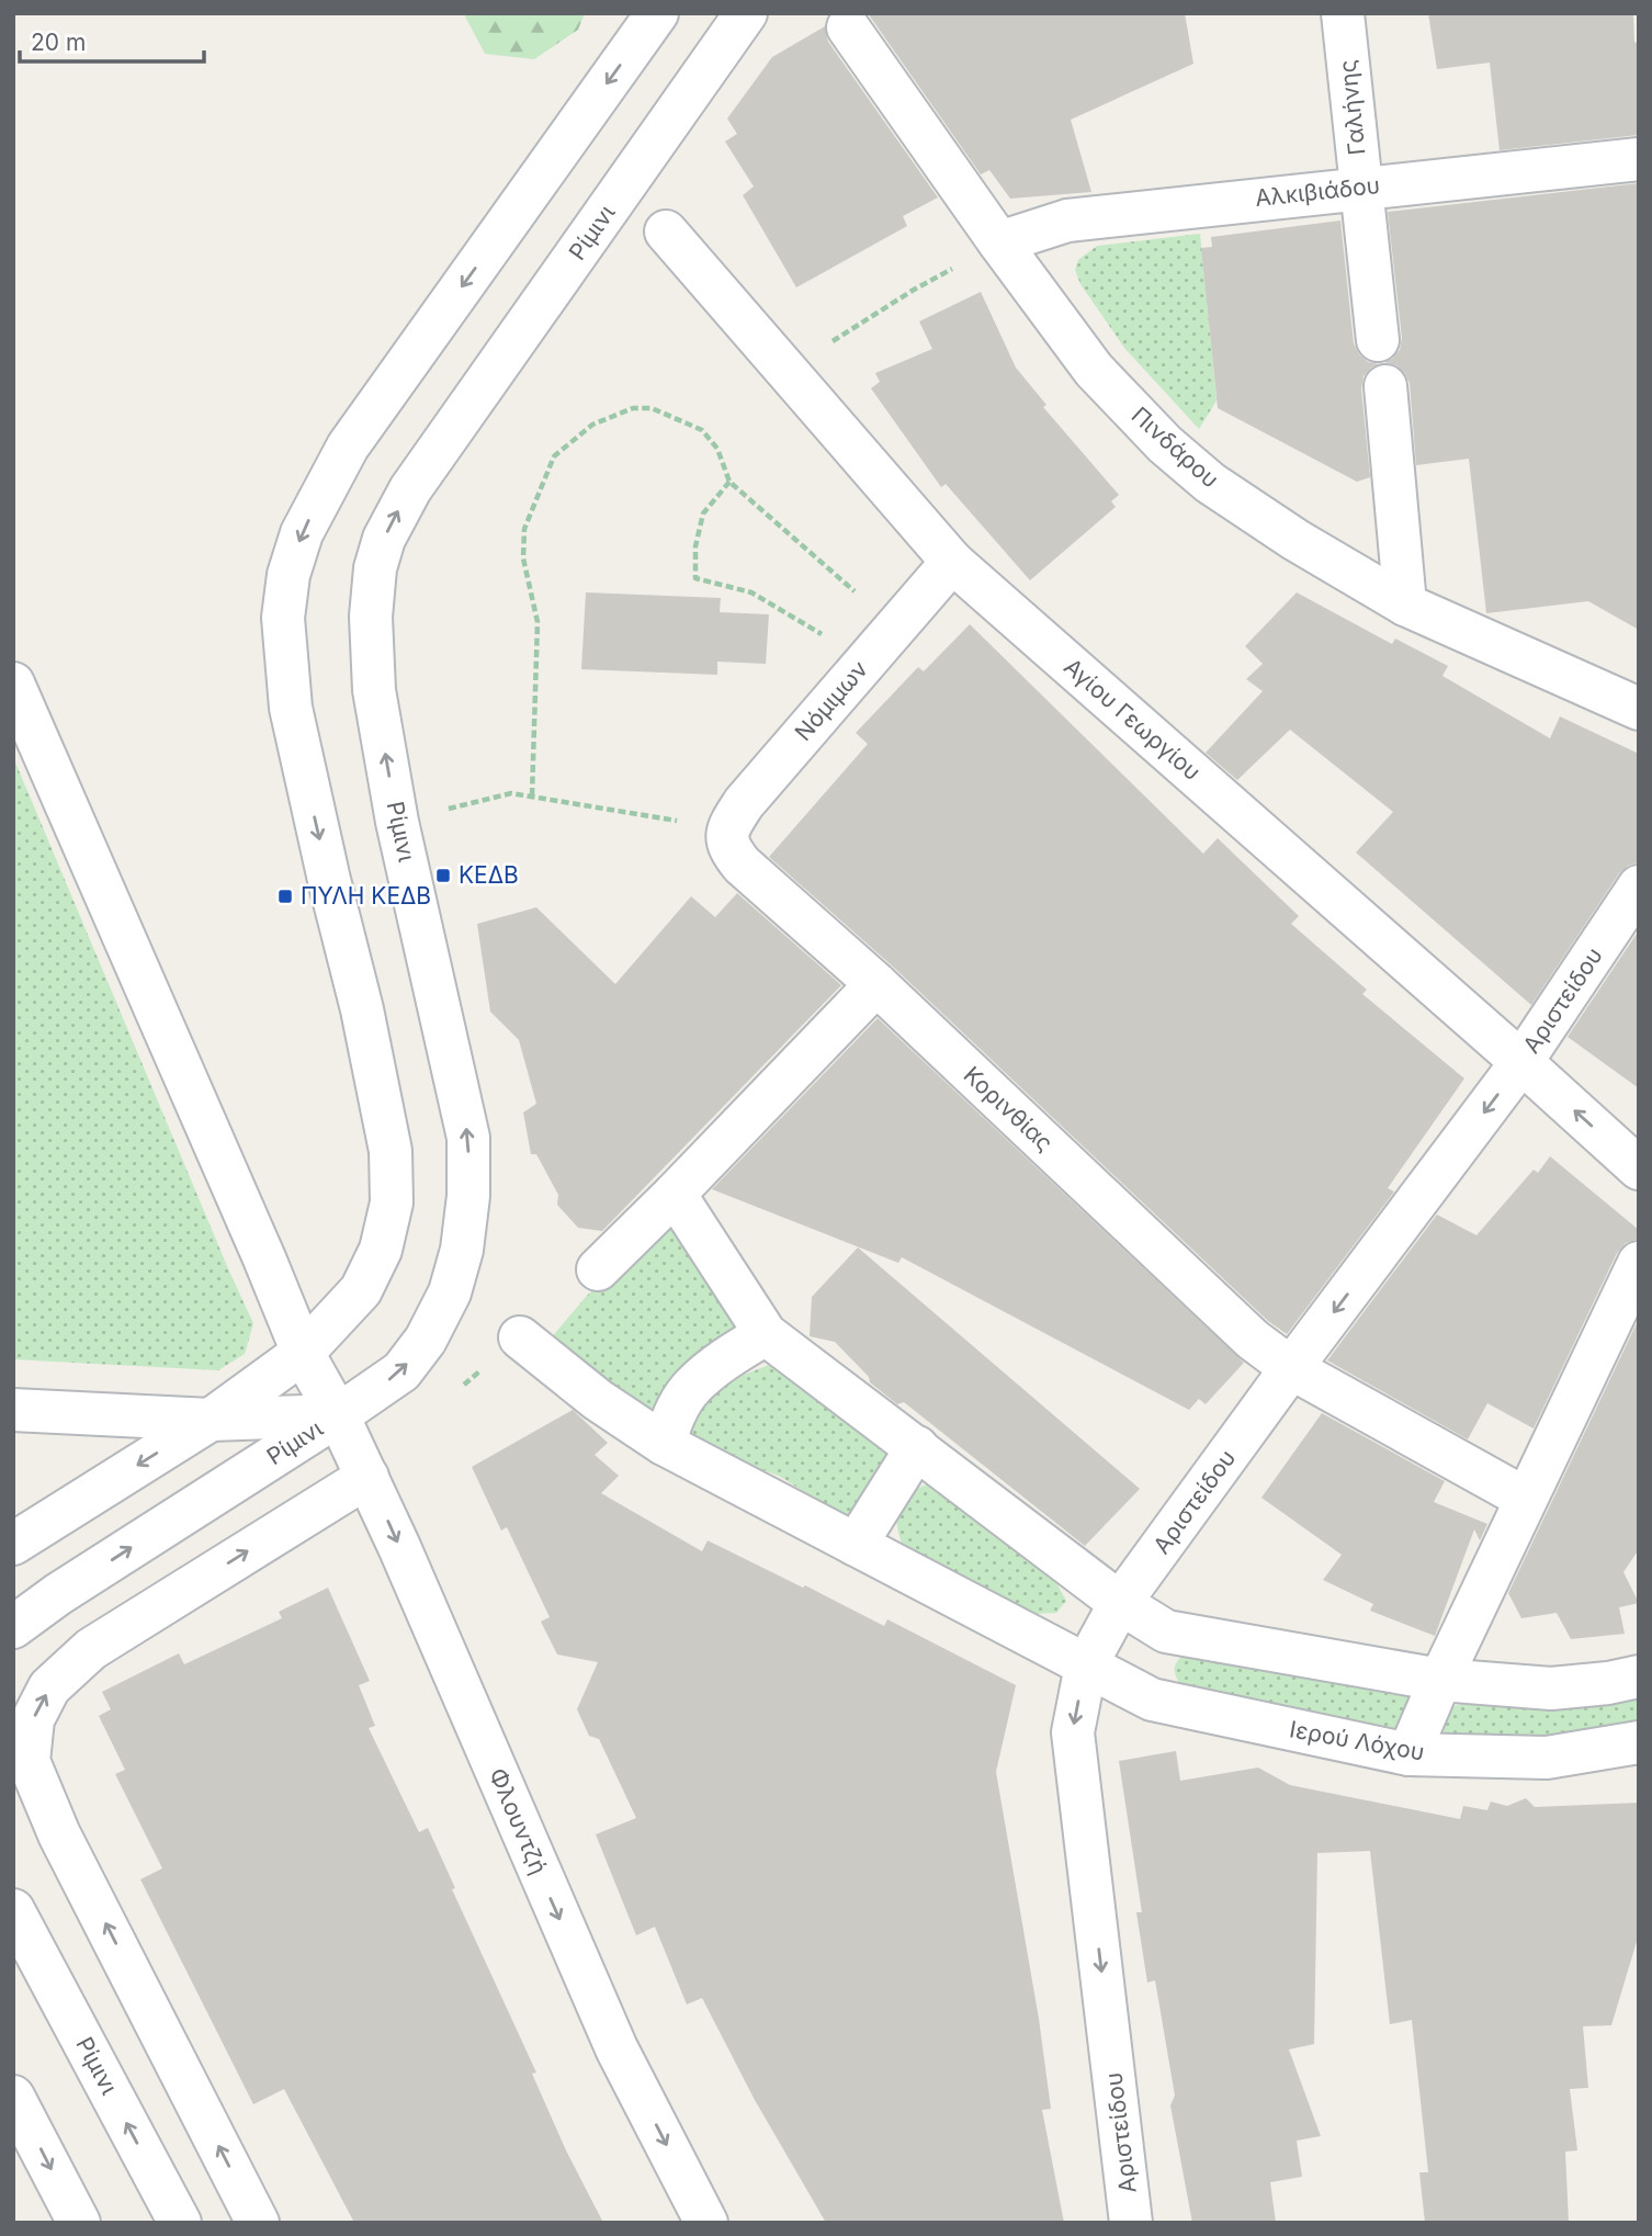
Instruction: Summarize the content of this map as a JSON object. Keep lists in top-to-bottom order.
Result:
{
  "streets": {
    "street": [
      "Γαλήνης",
      "Αλκιβιάδου",
      "Ρίμινι",
      "Πινδάρου",
      "Νόμιμων",
      "Αγίου Γεωργίου",
      "Αριστείδου",
      "Κορινθίας",
      "Ιερού Λόχου",
      "Φλουντζή"
    ]
  },
  "crossings": [
    ["Γαλήνης", "Αλκιβιάδου"],
    ["Αλκιβιάδου", "Πινδάρου"],
    ["Ρίμινι", "Φλουντζή"],
    ["Νόμιμων", "Αγίου Γεωργίου"],
    ["Νόμιμων", "Κορινθίας"],
    ["Αγίου Γεωργίου", "Αριστείδου"],
    ["Αριστείδου", "Κορινθίας"],
    ["Αριστείδου", "Ιερού Λόχου"]
  ],
  "one_way": ["Φλουντζή"],
  "places": {
    "transit": ["ΚΕΔΒ", "ΠΥΛΗ ΚΕΔΒ"]
  },
  "scale_bar": "20 m"
}
